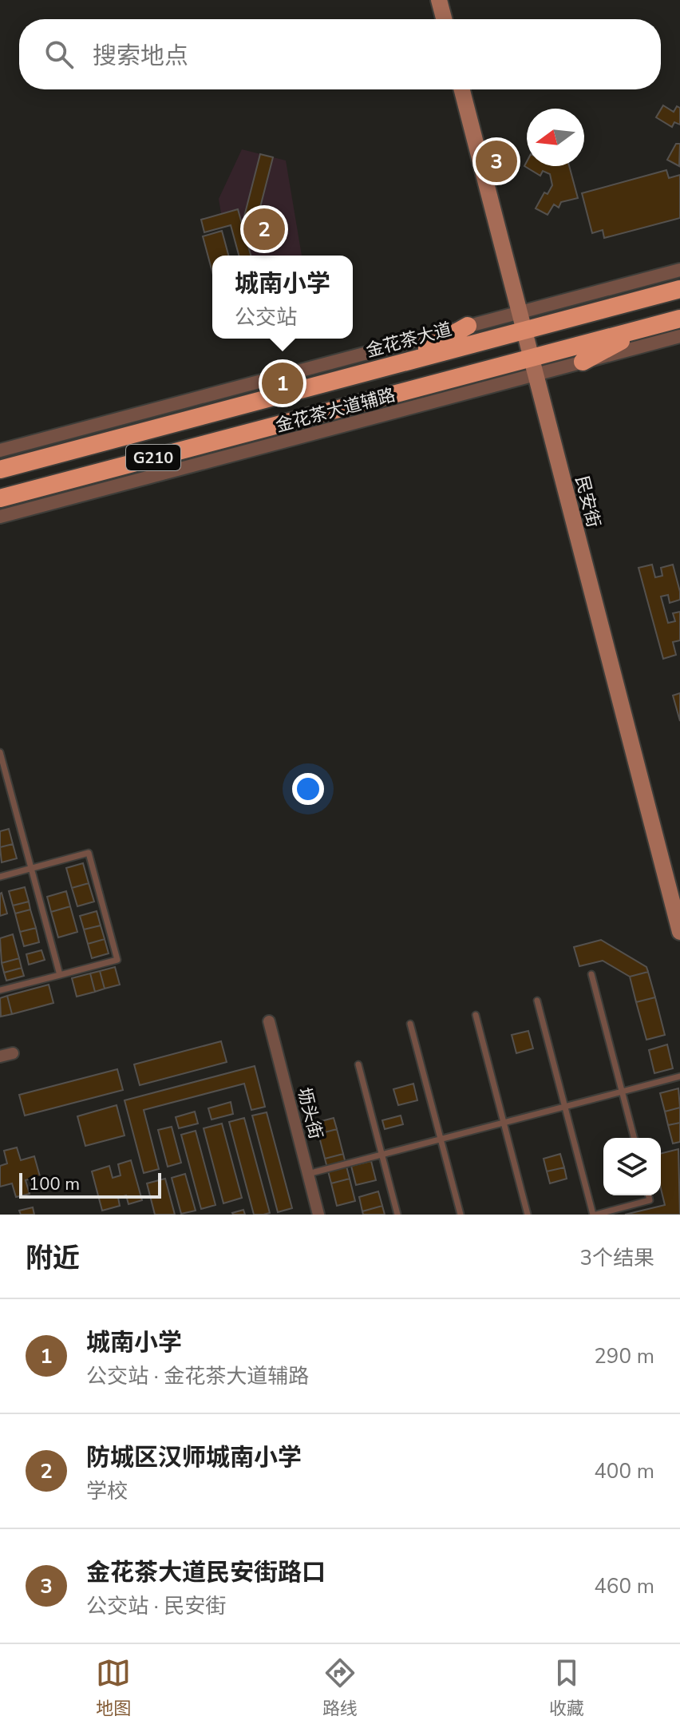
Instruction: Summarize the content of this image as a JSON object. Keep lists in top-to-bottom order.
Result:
{
  "streets": {
    "highway": ["金花茶大道", "G210"],
    "main road": ["民安街"],
    "street": ["金花茶大道辅路", "坜头街"]
  },
  "crossings": [
    ["金花茶大道", "民安街"],
    ["金花茶大道辅路", "G210"],
    ["金花茶大道辅路", "民安街"],
    ["G210", "民安街"]
  ],
  "scale_bar": "100 m",
  "north": "left",
  "page": {
    "search": "搜索地点",
    "pins": ["3", "2", "1"],
    "popup": ["城南小学", "公交站"],
    "scale": "100 m",
    "heading": ["附近", "3个结果"],
    "list": [
      {
        "mark": "1",
        "name": "城南小学",
        "note": "公交站 · 金花茶大道辅路",
        "value": "290 m"
      },
      {
        "mark": "2",
        "name": "防城区汉师城南小学",
        "note": "学校",
        "value": "400 m"
      },
      {
        "mark": "3",
        "name": "金花茶大道民安街路口",
        "note": "公交站 · 民安街",
        "value": "460 m"
      }
    ],
    "nav": ["地图", "路线", "收藏"]
  }
}
